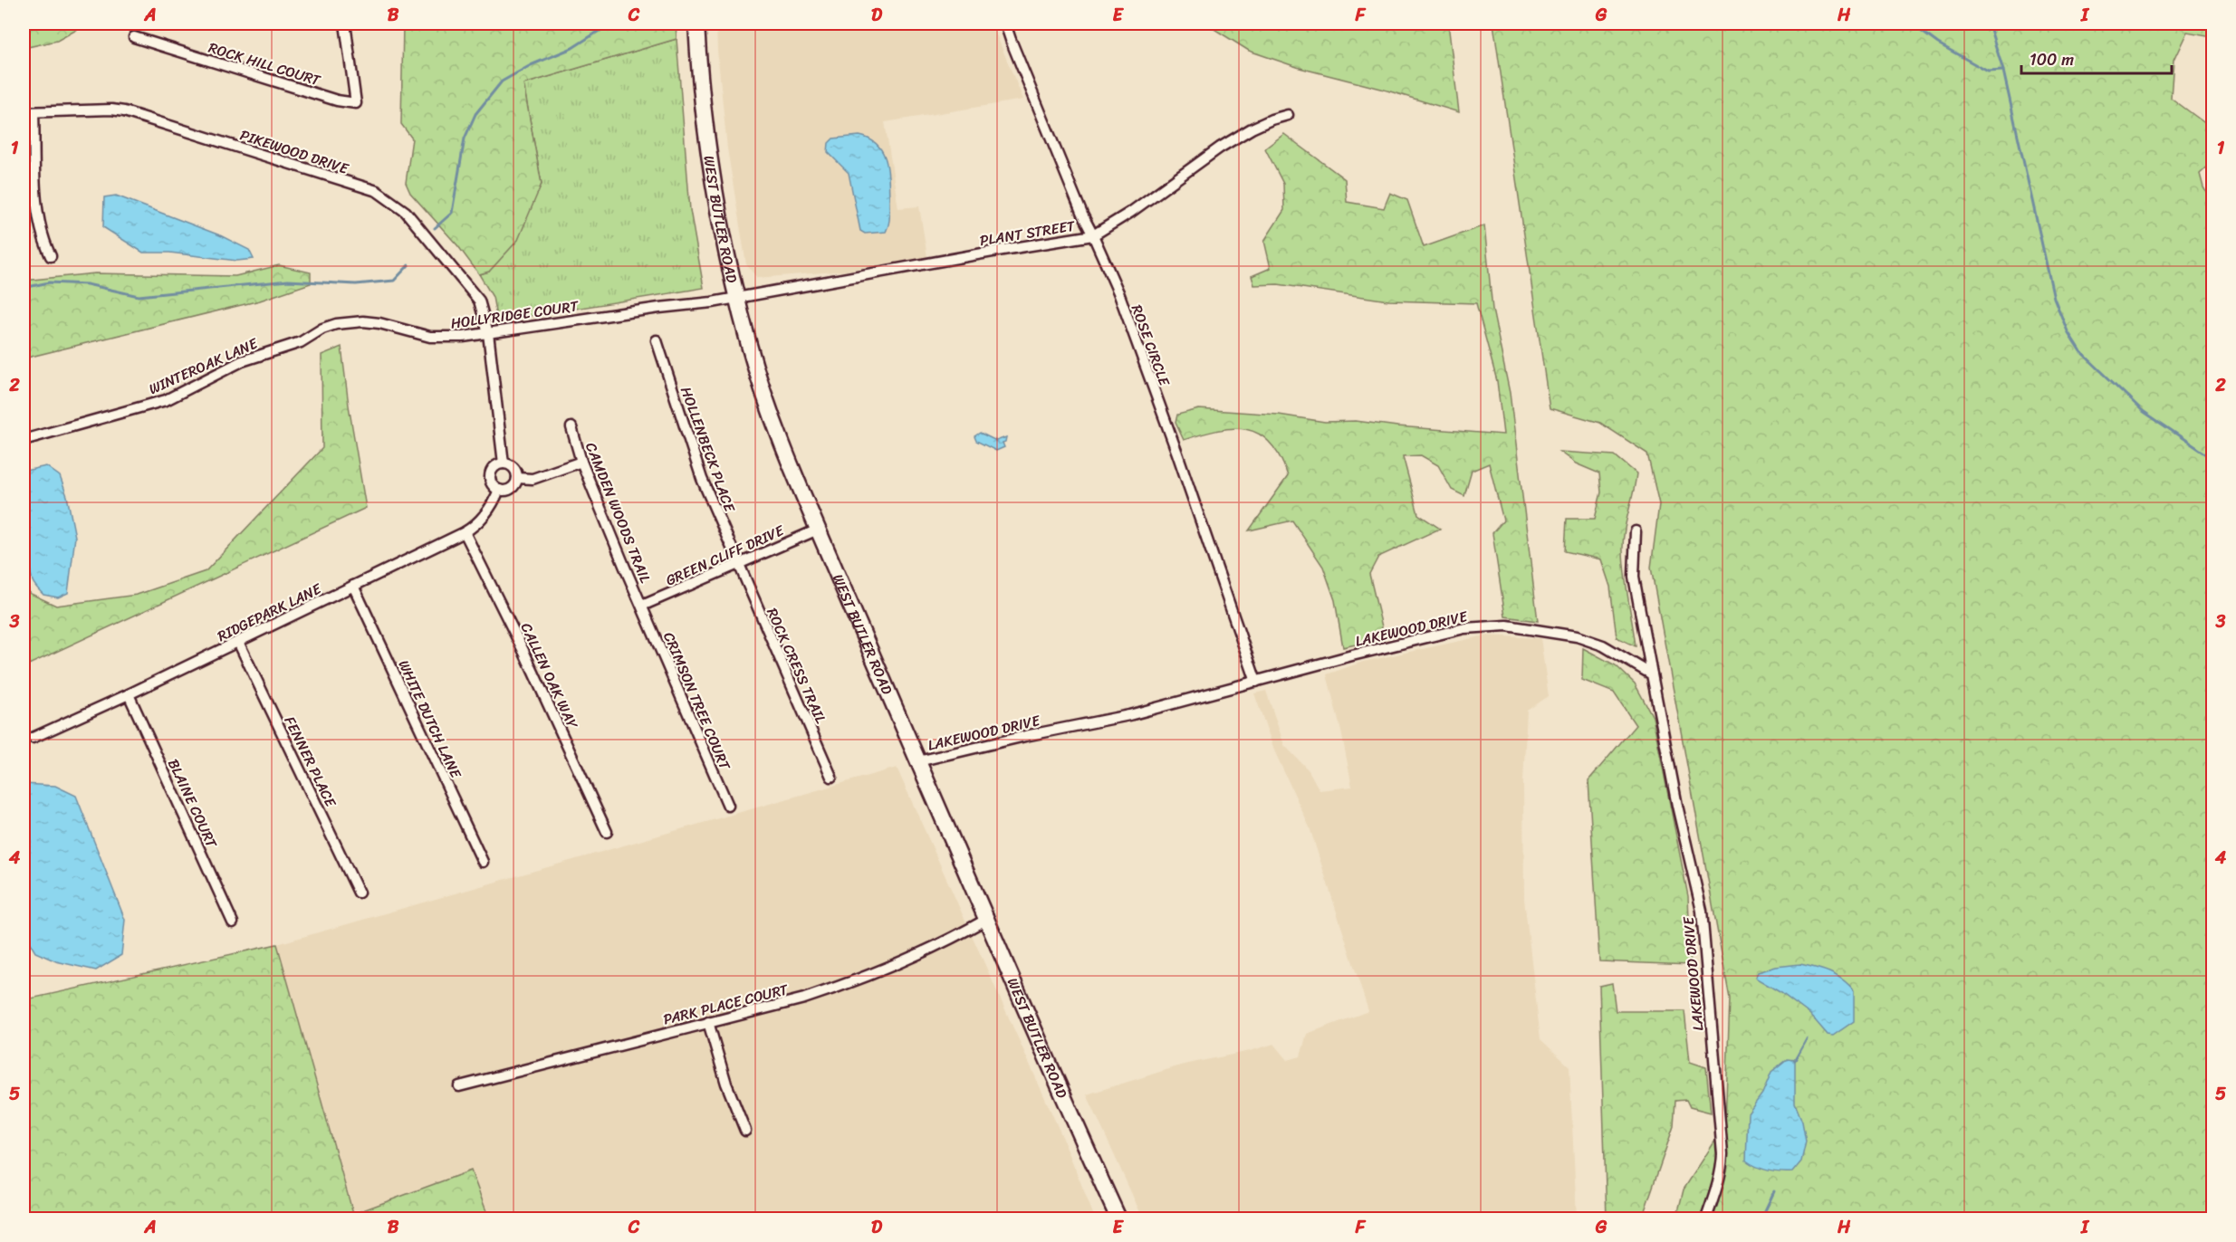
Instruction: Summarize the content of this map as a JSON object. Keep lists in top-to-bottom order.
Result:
{
  "streets": {
    "main road": ["WEST BUTLER ROAD"],
    "street": [
      "ROCK HILL COURT",
      "PIKEWOOD DRIVE",
      "PLANT STREET",
      "HOLLYRIDGE COURT",
      "ROSE CIRCLE",
      "WINTEROAK LANE",
      "HOLLENBECK PLACE",
      "CAMDEN WOODS TRAIL",
      "GREEN CLIFF DRIVE",
      "RIDGEPARK LANE",
      "LAKEWOOD DRIVE",
      "ROCK CRESS TRAIL",
      "CALLEN OAK WAY",
      "CRIMSON TREE COURT",
      "WHITE DUTCH LANE",
      "FENNER PLACE",
      "BLAINE COURT",
      "PARK PLACE COURT"
    ]
  },
  "crossings": [
    ["PIKEWOOD DRIVE", "HOLLYRIDGE COURT"],
    ["WEST BUTLER ROAD", "PLANT STREET"],
    ["WEST BUTLER ROAD", "HOLLYRIDGE COURT"],
    ["WEST BUTLER ROAD", "GREEN CLIFF DRIVE"],
    ["WEST BUTLER ROAD", "LAKEWOOD DRIVE"],
    ["WEST BUTLER ROAD", "PARK PLACE COURT"],
    ["PLANT STREET", "HOLLYRIDGE COURT"],
    ["PLANT STREET", "ROSE CIRCLE"],
    ["HOLLYRIDGE COURT", "WINTEROAK LANE"],
    ["ROSE CIRCLE", "LAKEWOOD DRIVE"],
    ["HOLLENBECK PLACE", "GREEN CLIFF DRIVE"],
    ["HOLLENBECK PLACE", "ROCK CRESS TRAIL"],
    ["CAMDEN WOODS TRAIL", "GREEN CLIFF DRIVE"],
    ["CAMDEN WOODS TRAIL", "CRIMSON TREE COURT"],
    ["GREEN CLIFF DRIVE", "ROCK CRESS TRAIL"],
    ["GREEN CLIFF DRIVE", "CRIMSON TREE COURT"],
    ["RIDGEPARK LANE", "CALLEN OAK WAY"],
    ["RIDGEPARK LANE", "WHITE DUTCH LANE"],
    ["RIDGEPARK LANE", "FENNER PLACE"],
    ["RIDGEPARK LANE", "BLAINE COURT"]
  ],
  "scale_bar": "100 m",
  "grid": {
    "columns": [
      "A",
      "B",
      "C",
      "D",
      "E",
      "F",
      "G",
      "H",
      "I"
    ],
    "rows": [
      "1",
      "2",
      "3",
      "4",
      "5"
    ]
  }
}
